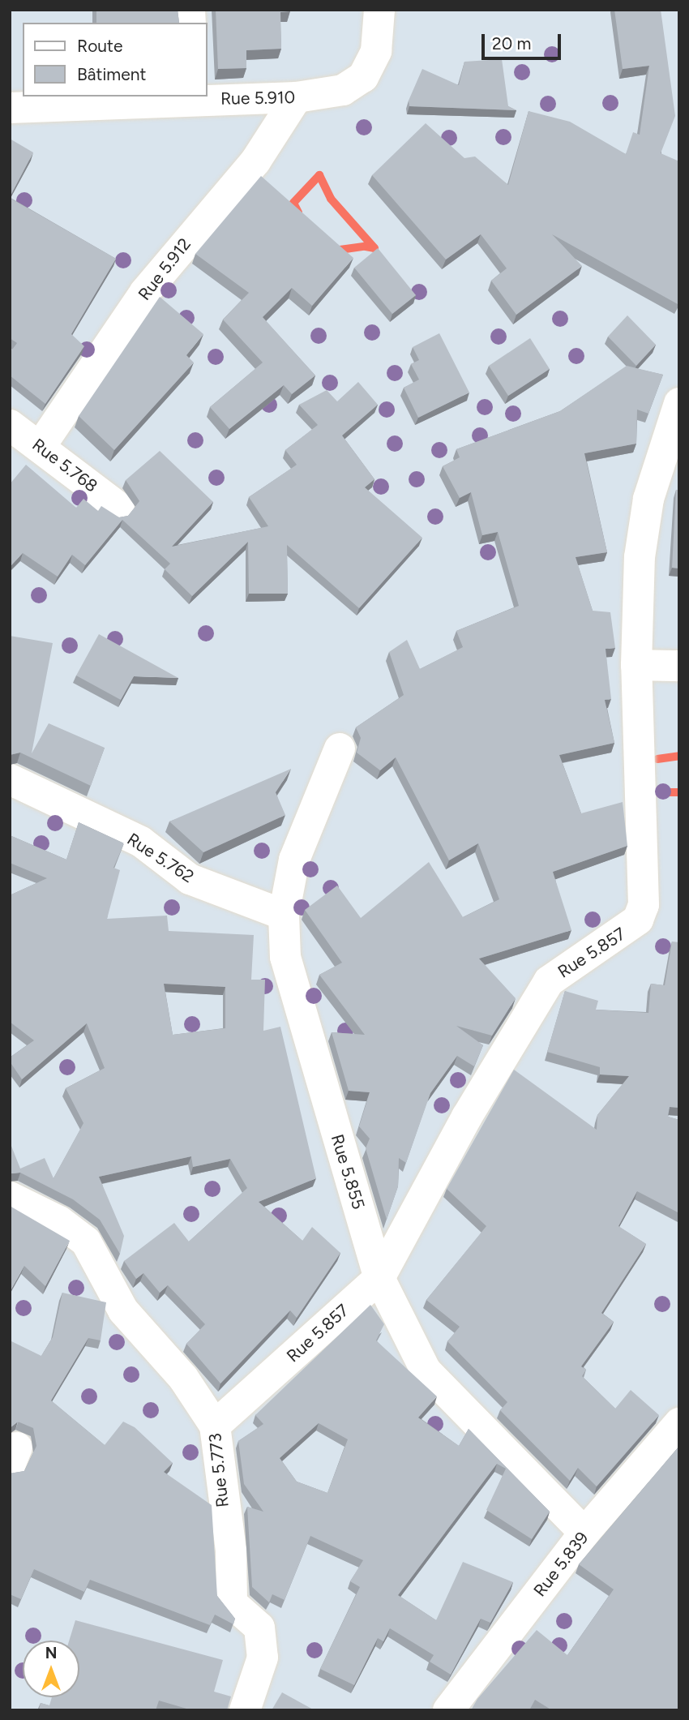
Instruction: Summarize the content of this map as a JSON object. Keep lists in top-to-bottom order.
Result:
{
  "streets": {
    "street": [
      "Rue 5.910",
      "Rue 5.912",
      "Rue 5.768",
      "Rue 5.762",
      "Rue 5.857",
      "Rue 5.855",
      "Rue 5.773",
      "Rue 5.839"
    ]
  },
  "crossings": [
    ["Rue 5.910", "Rue 5.912"],
    ["Rue 5.912", "Rue 5.768"],
    ["Rue 5.762", "Rue 5.855"],
    ["Rue 5.857", "Rue 5.855"],
    ["Rue 5.857", "Rue 5.773"],
    ["Rue 5.855", "Rue 5.839"]
  ],
  "legend": ["Route", "Bâtiment"],
  "scale_bar": "20 m",
  "north": "top"
}
